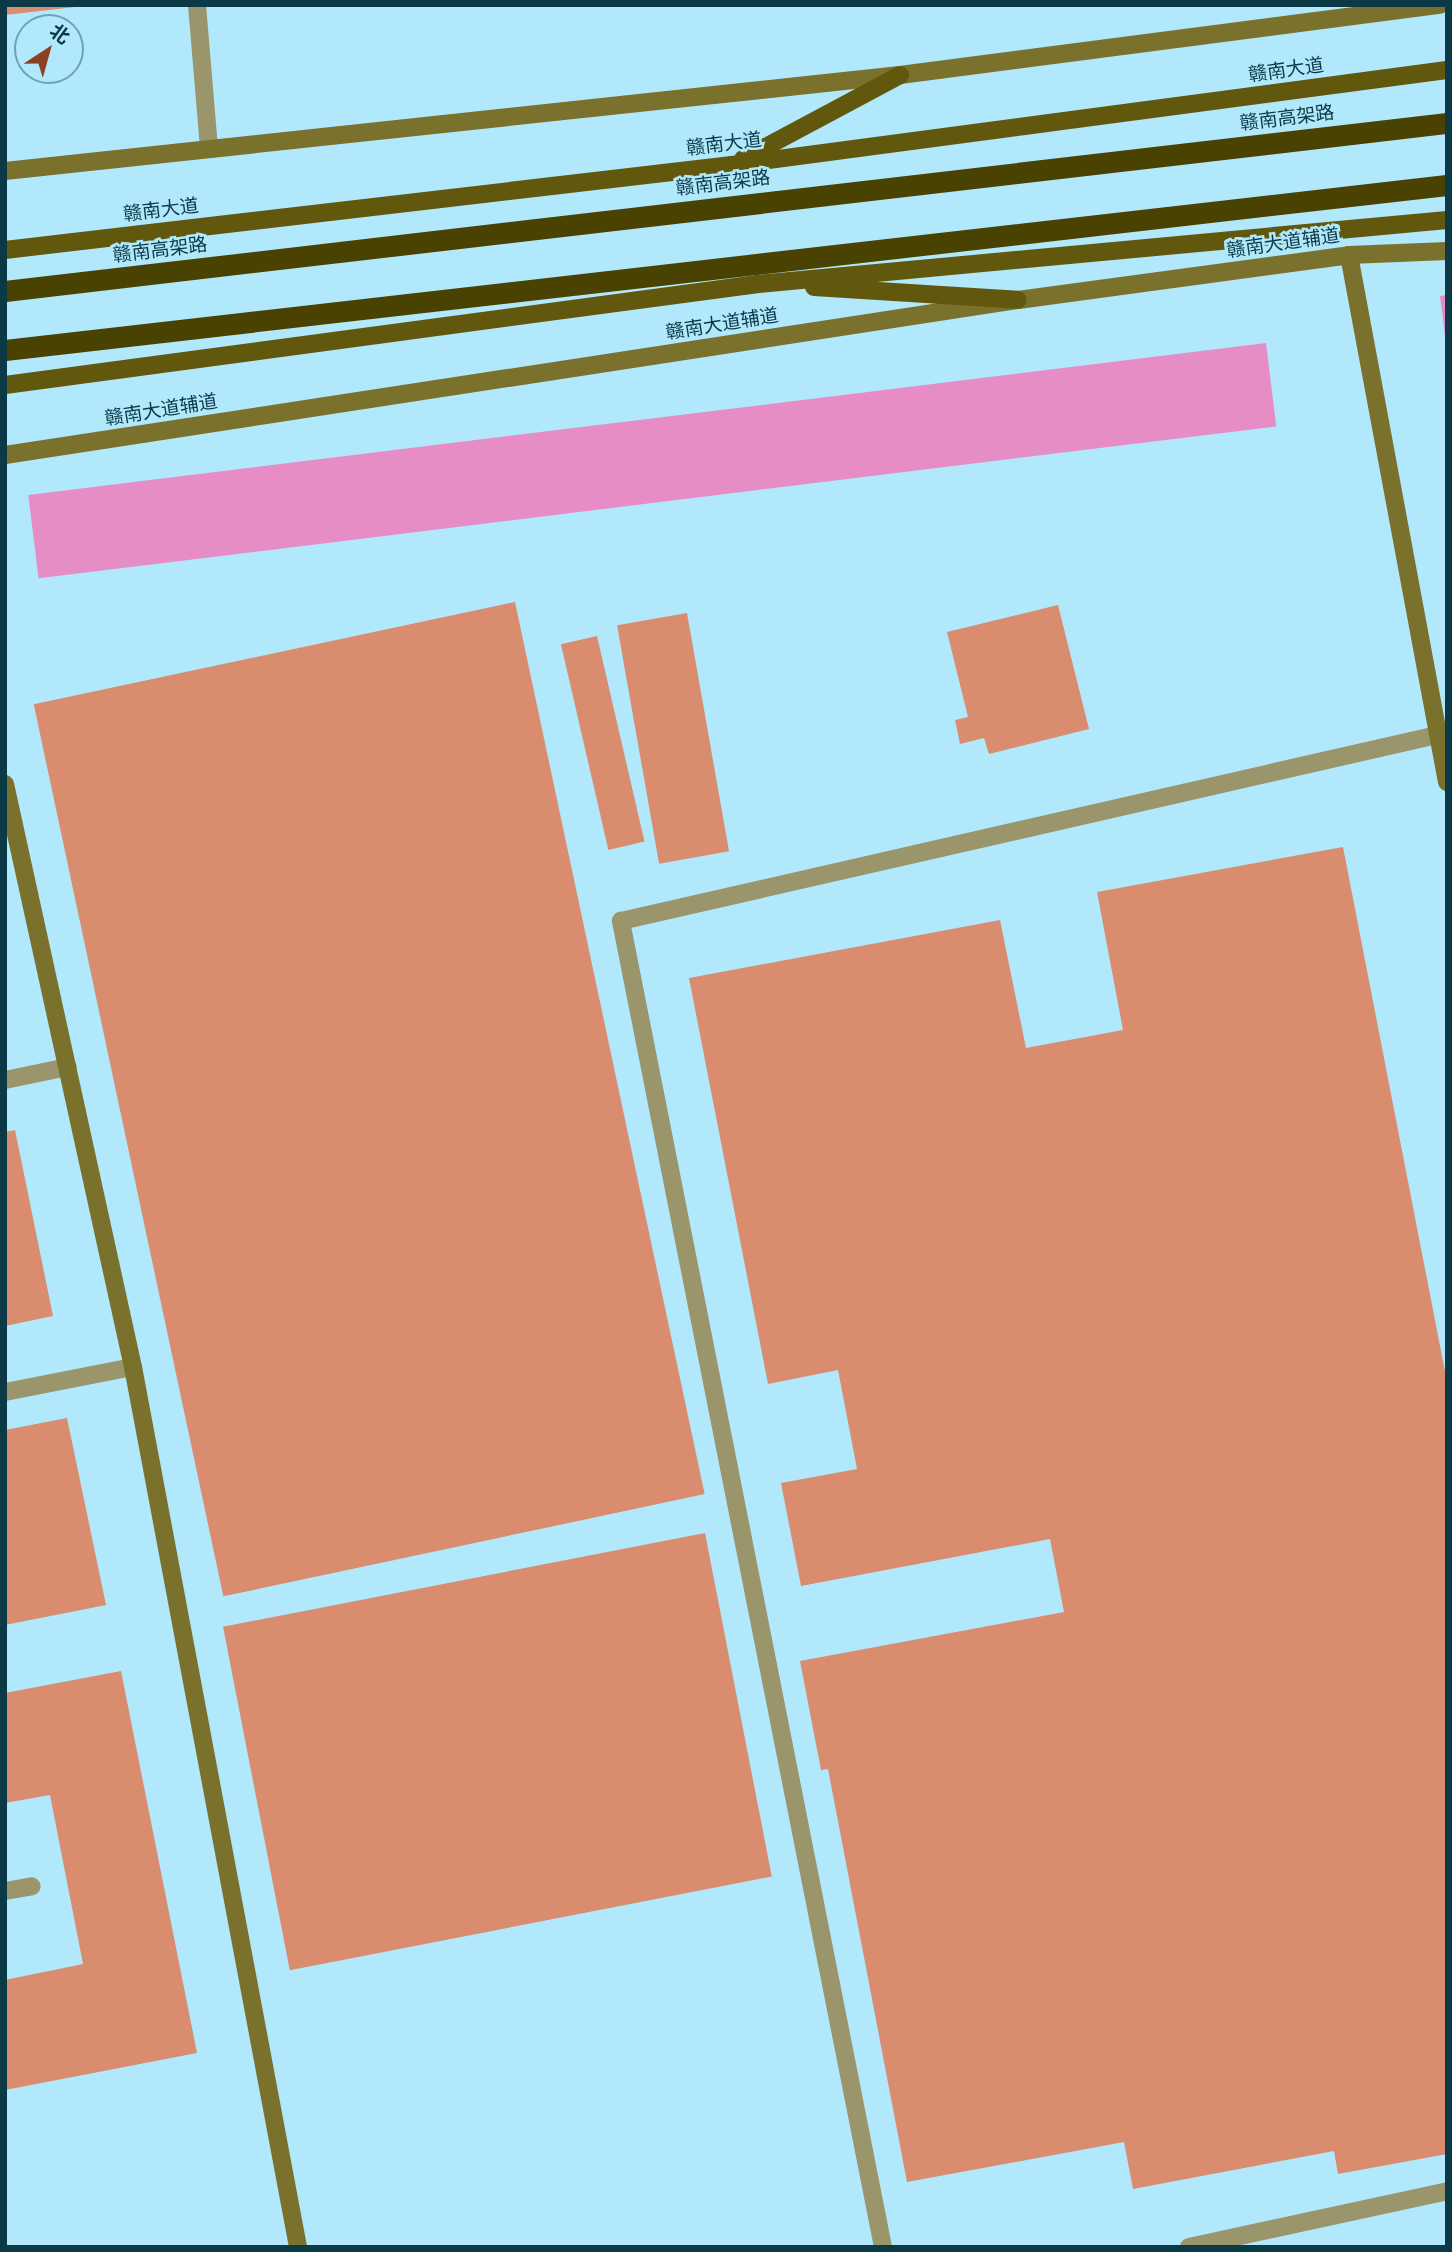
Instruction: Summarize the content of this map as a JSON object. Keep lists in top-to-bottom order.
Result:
{
  "streets": {
    "highway": ["赣南高架路"],
    "main road": ["赣南大道"],
    "street": ["赣南大道辅道"]
  },
  "north": "top right"
}
